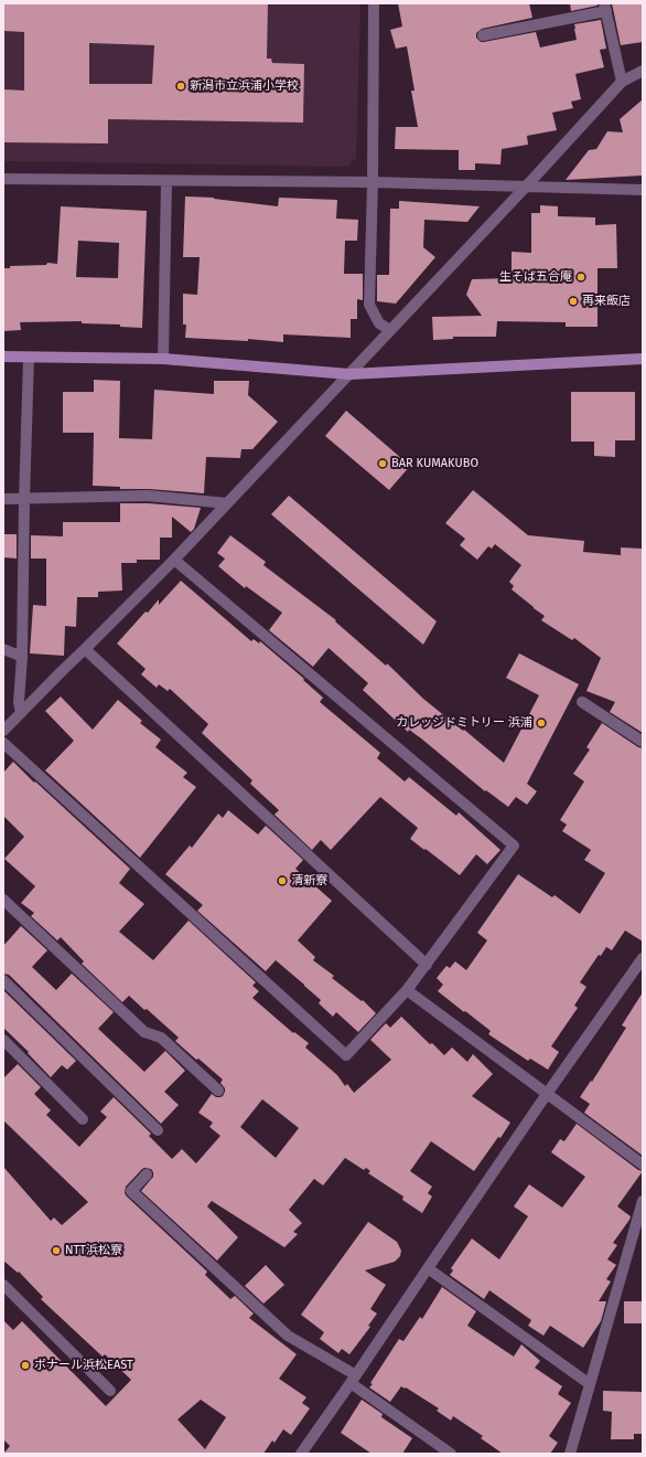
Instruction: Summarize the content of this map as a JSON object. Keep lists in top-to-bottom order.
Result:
{
  "places": [
    "新潟市立浜浦小学校",
    "生そば五合庵",
    "再来飯店",
    "BAR KUMAKUBO",
    "カレッジドミトリー 浜浦",
    "清新寮",
    "NTT浜松寮",
    "ボナール浜松EAST"
  ]
}
